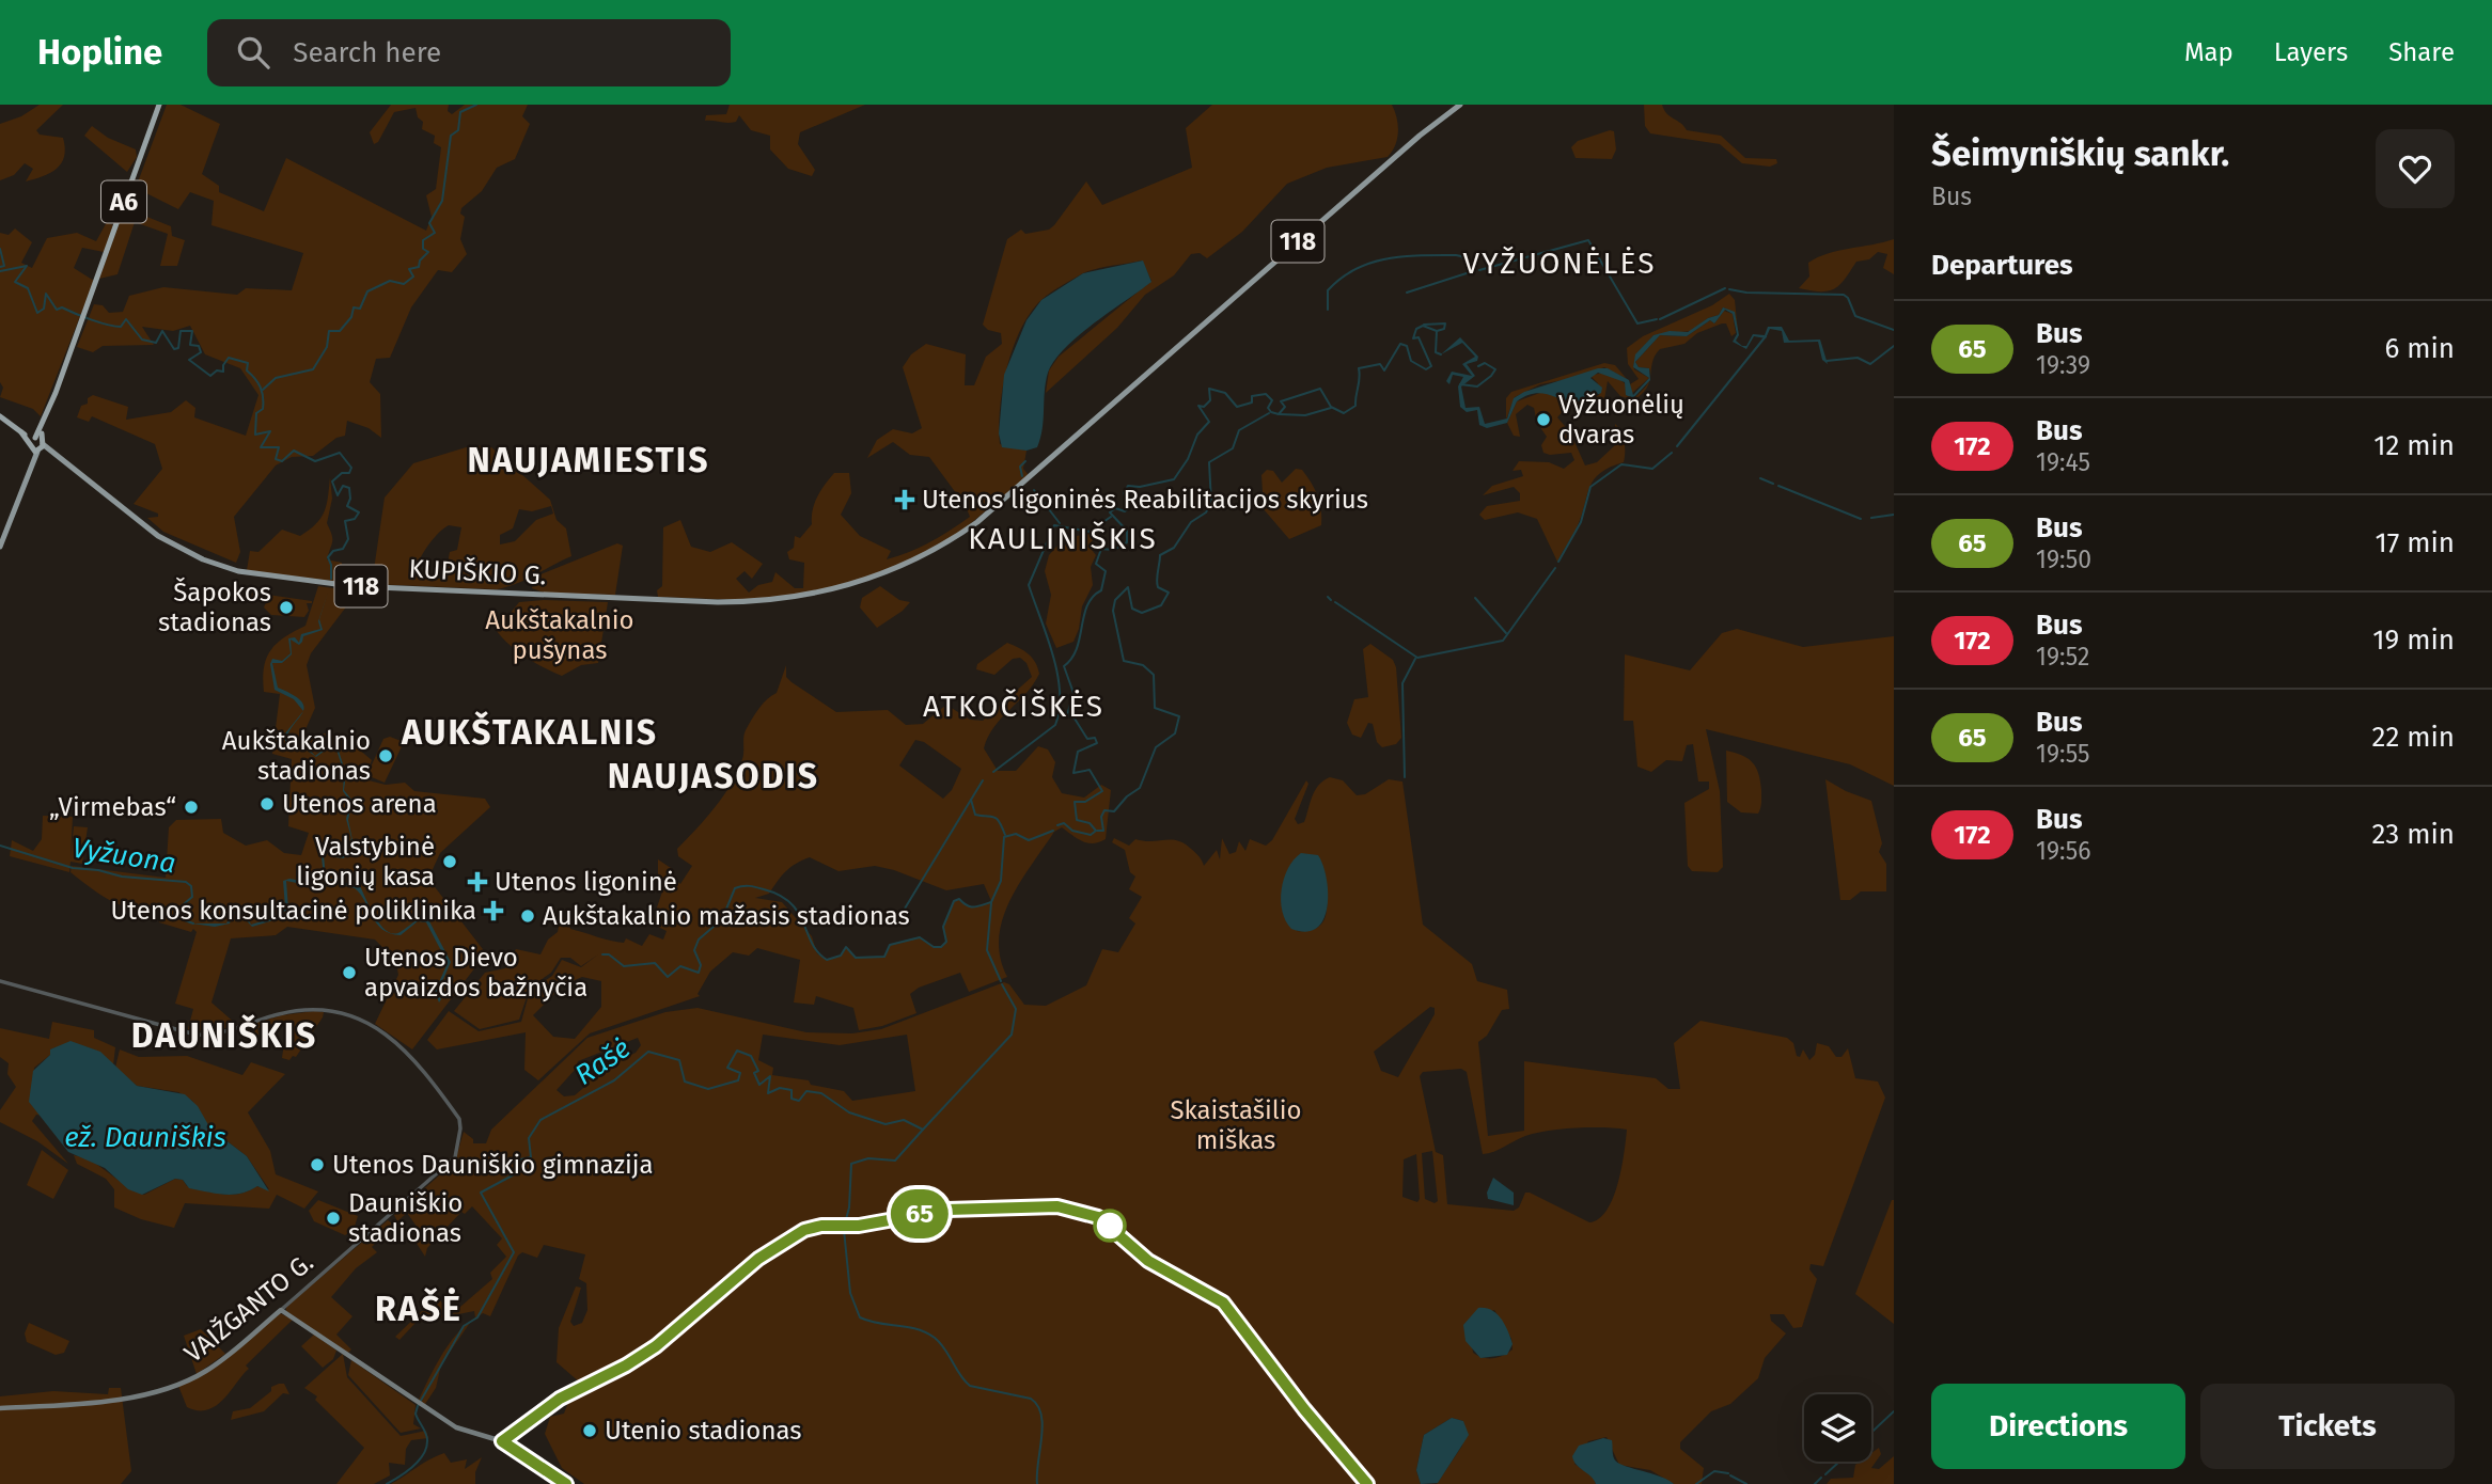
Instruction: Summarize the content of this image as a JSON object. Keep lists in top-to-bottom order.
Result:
{
  "streets": {
    "highway": ["A6"],
    "main road": ["118", "KUPIŠKIO G.", "VAIŽGANTO G."]
  },
  "crossings": [
    ["A6", "KUPIŠKIO G."]
  ],
  "districts": [
    "VYŽUONĖLĖS",
    "NAUJAMIESTIS",
    "KAULINIŠKIS",
    "ATKOČIŠKĖS",
    "AUKŠTAKALNIS",
    "NAUJASODIS",
    "DAUNIŠKIS",
    "RAŠĖ"
  ],
  "water": ["Vyžuona", "Rašė", "ež. Dauniškis"],
  "parks": ["Aukštakalnio pušynas", "Skaistašilio miškas"],
  "places": {
    "other": [
      "Vyžuonėlių dvaras",
      "Šapokos stadionas",
      "Aukštakalnio stadionas",
      "Utenos arena",
      "„Virmebas“",
      "Valstybinė ligonių kasa",
      "Aukštakalnio mažasis stadionas",
      "Utenos Dievo apvaizdos bažnyčia",
      "Utenos Dauniškio gimnazija",
      "Dauniškio stadionas",
      "Utenio stadionas"
    ],
    "health": ["Utenos ligoninės Reabilitacijos skyrius", "Utenos ligoninė", "Utenos konsultacinė poliklinika"]
  },
  "lines": ["bus line 65"],
  "page": {
    "header": "Hopline",
    "search": "Search here",
    "nav": ["Map", "Layers", "Share"],
    "on_map": "65",
    "heading": [
      ["Šeimyniškių sankr.", "Bus"],
      "Departures"
    ],
    "list": [
      {
        "mark": "65",
        "name": "Bus",
        "note": "19:39",
        "value": "6 min"
      },
      {
        "mark": "172",
        "name": "Bus",
        "note": "19:45",
        "value": "12 min"
      },
      {
        "mark": "65",
        "name": "Bus",
        "note": "19:50",
        "value": "17 min"
      },
      {
        "mark": "172",
        "name": "Bus",
        "note": "19:52",
        "value": "19 min"
      },
      {
        "mark": "65",
        "name": "Bus",
        "note": "19:55",
        "value": "22 min"
      },
      {
        "mark": "172",
        "name": "Bus",
        "note": "19:56",
        "value": "23 min"
      }
    ],
    "buttons": ["Directions", "Tickets"]
  }
}
